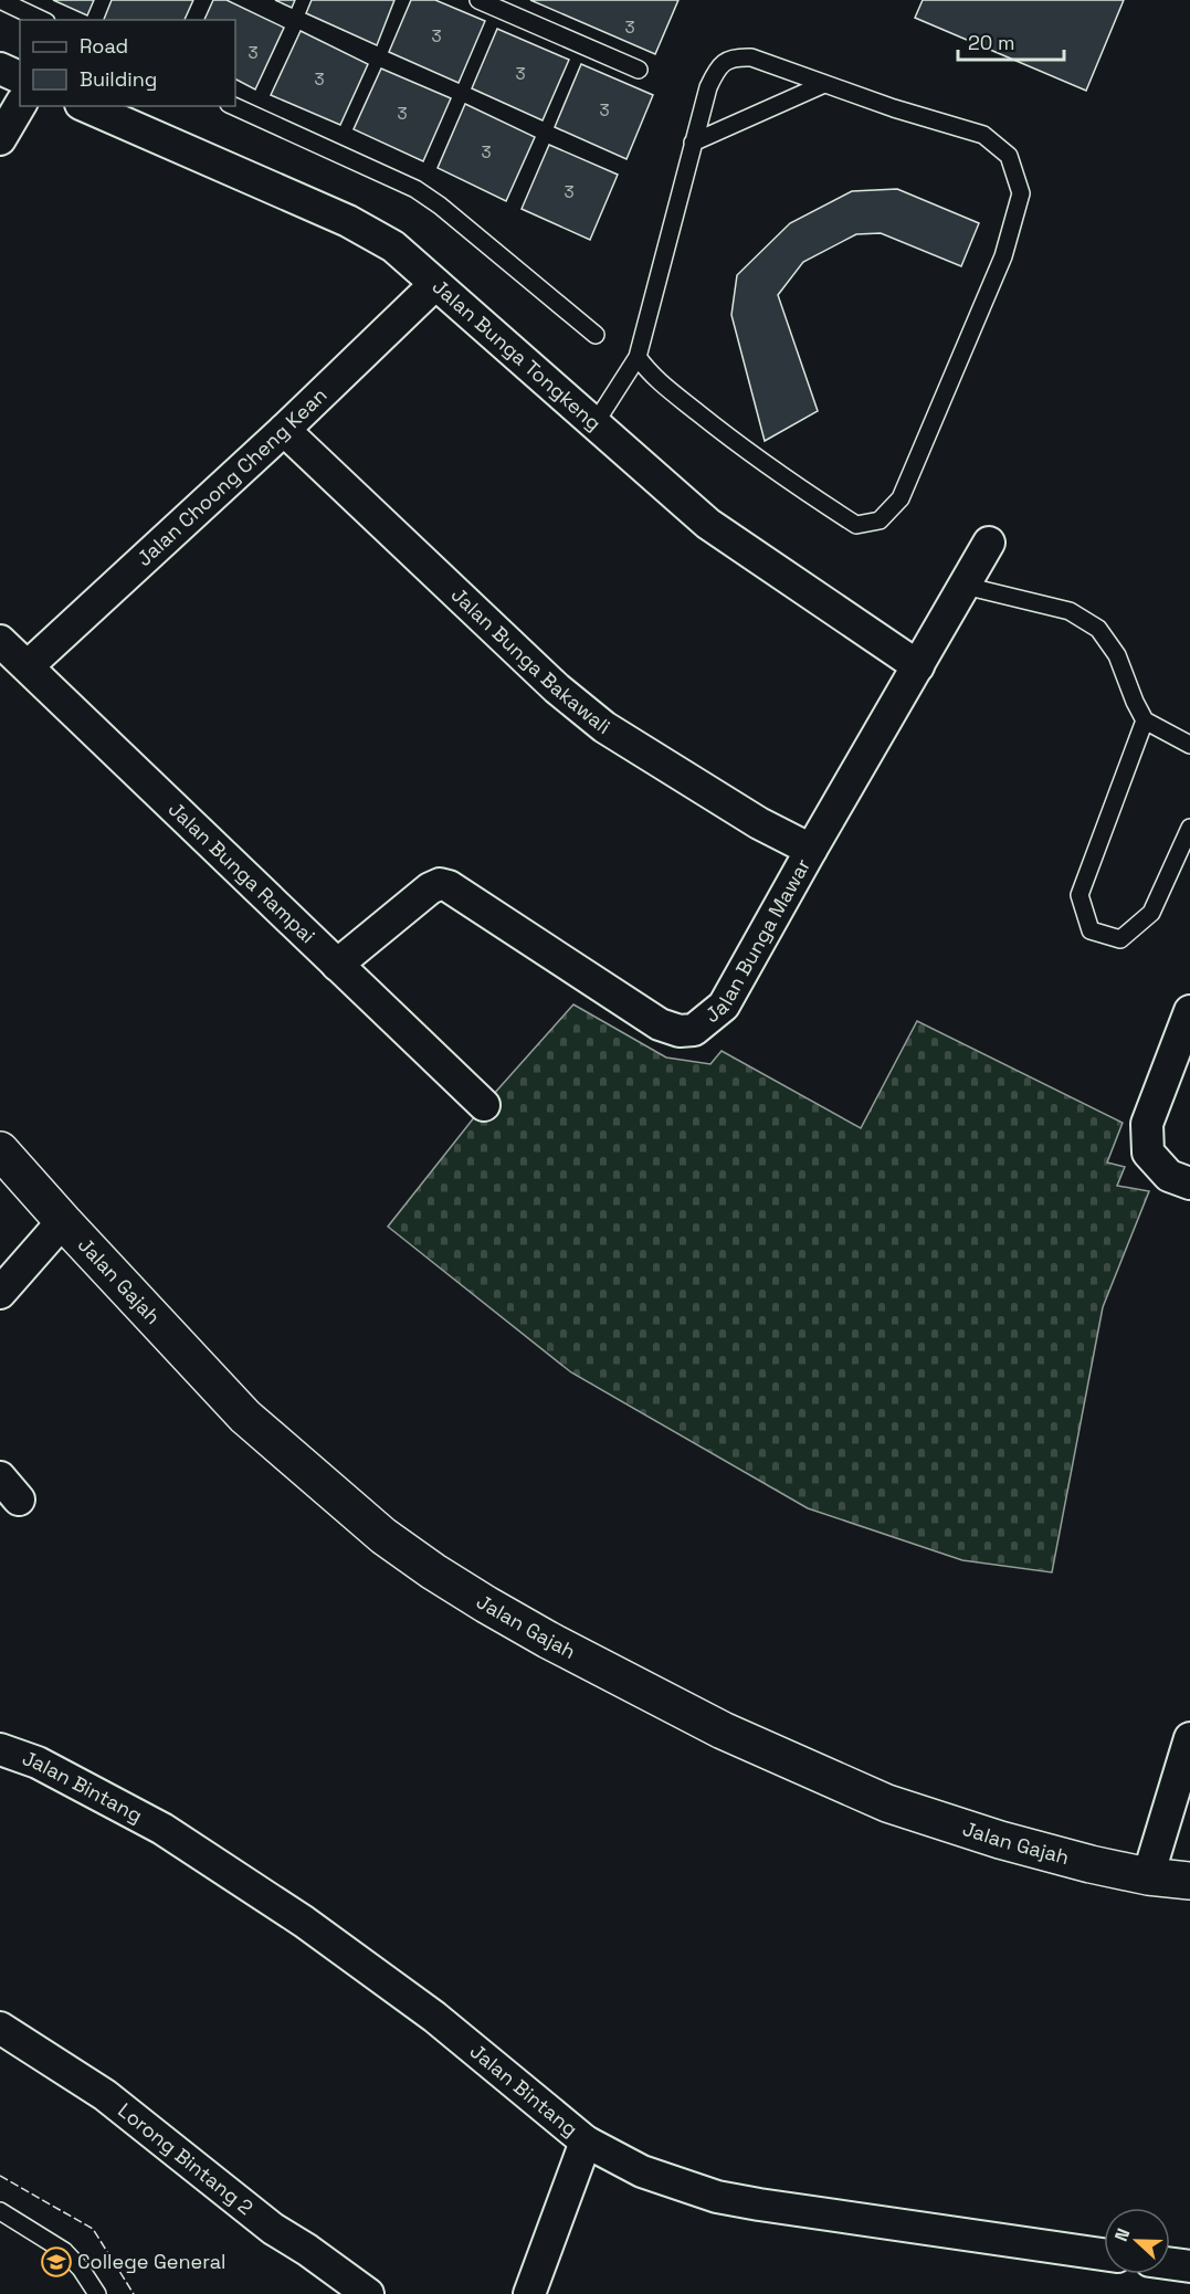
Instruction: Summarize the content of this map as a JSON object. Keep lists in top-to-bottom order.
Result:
{
  "streets": {
    "street": [
      "Jalan Bunga Tongkeng",
      "Jalan Choong Cheng Kean",
      "Jalan Bunga Bakawali",
      "Jalan Bunga Rampai",
      "Jalan Bunga Mawar",
      "Jalan Gajah",
      "Jalan Bintang",
      "Lorong Bintang 2"
    ]
  },
  "crossings": [
    ["Jalan Bunga Tongkeng", "Jalan Choong Cheng Kean"],
    ["Jalan Bunga Tongkeng", "Jalan Bunga Mawar"],
    ["Jalan Choong Cheng Kean", "Jalan Bunga Bakawali"],
    ["Jalan Choong Cheng Kean", "Jalan Bunga Rampai"],
    ["Jalan Bunga Bakawali", "Jalan Bunga Mawar"],
    ["Jalan Bunga Rampai", "Jalan Bunga Mawar"]
  ],
  "places": {
    "school or university": ["College General"]
  },
  "house_numbers": [
    "3",
    "3",
    "3",
    "3",
    "3",
    "3",
    "3",
    "3",
    "3"
  ],
  "legend": ["Road", "Building"],
  "scale_bar": "20 m",
  "north": "left"
}
